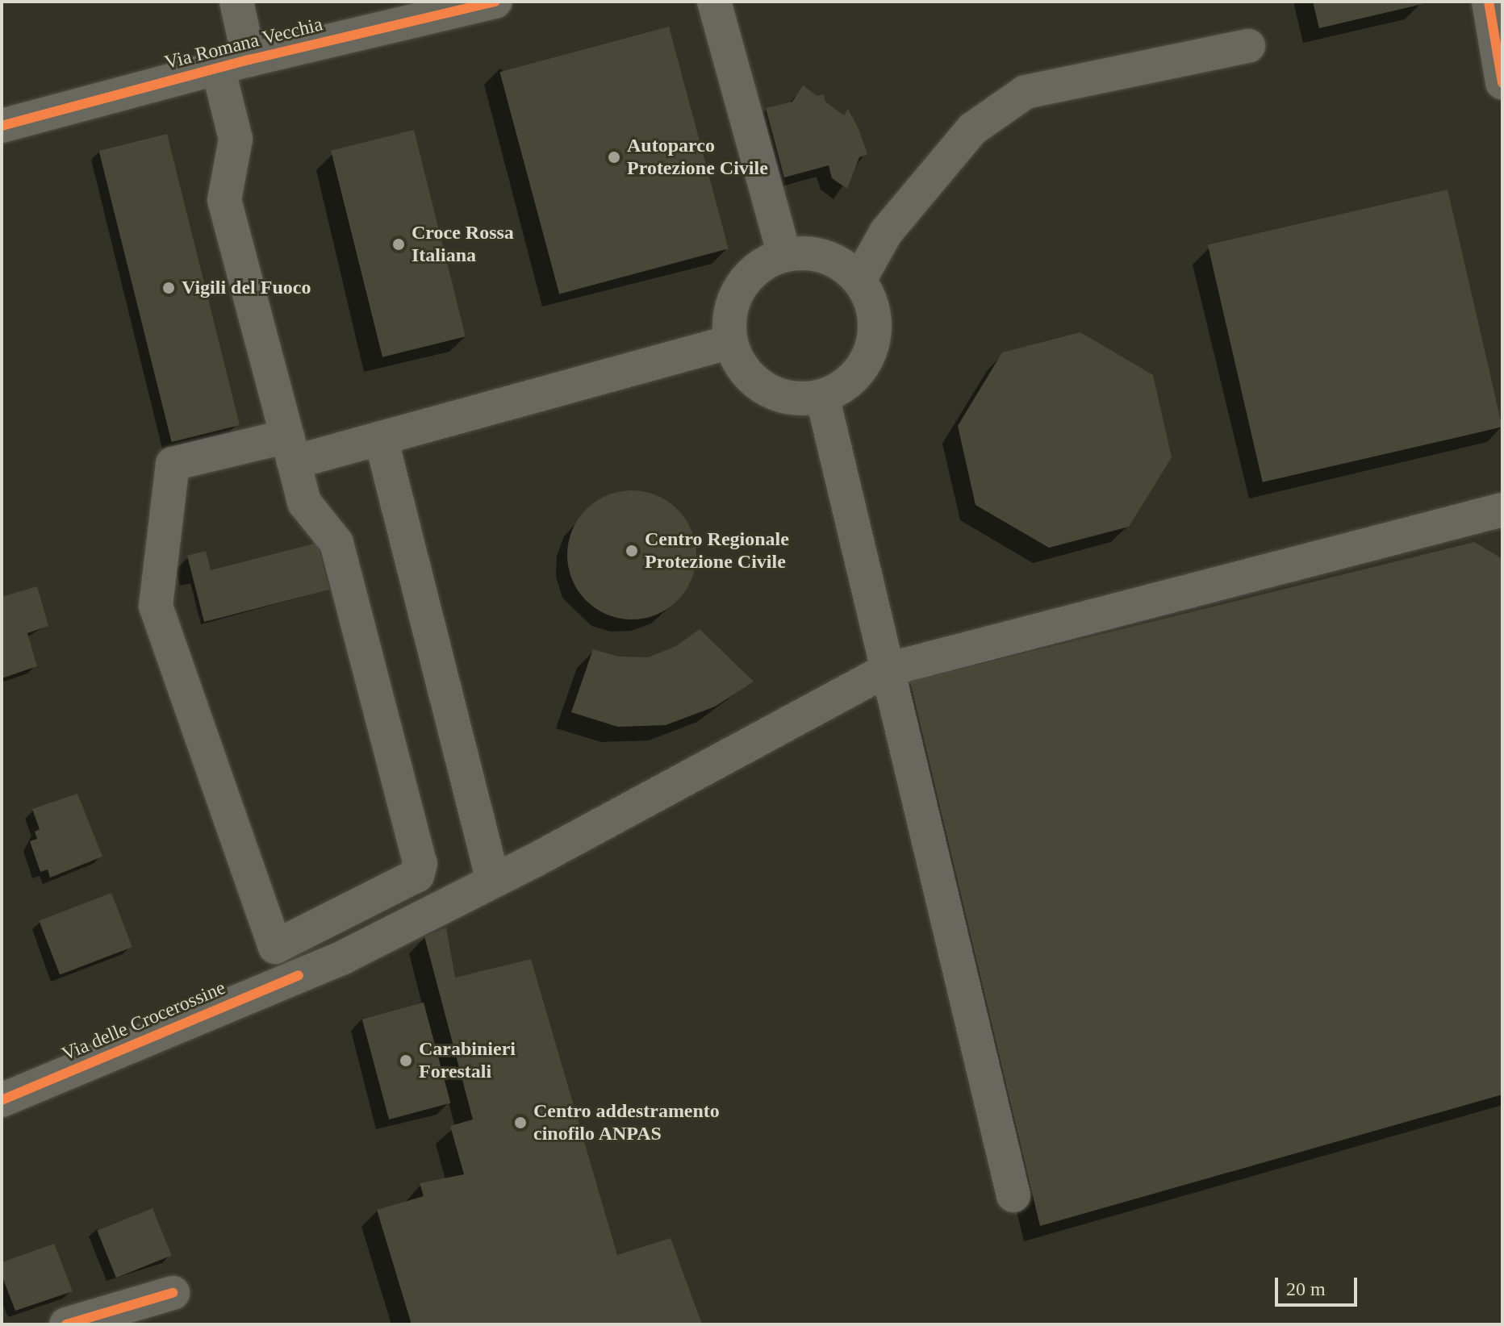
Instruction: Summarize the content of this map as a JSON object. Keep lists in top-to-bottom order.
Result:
{
  "streets": {
    "street": ["Via Romana Vecchia", "Via delle Crocerossine"]
  },
  "places": [
    "Autoparco Protezione Civile",
    "Croce Rossa Italiana",
    "Vigili del Fuoco",
    "Centro Regionale Protezione Civile",
    "Carabinieri Forestali",
    "Centro addestramento cinofilo ANPAS"
  ],
  "scale_bar": "20 m"
}
